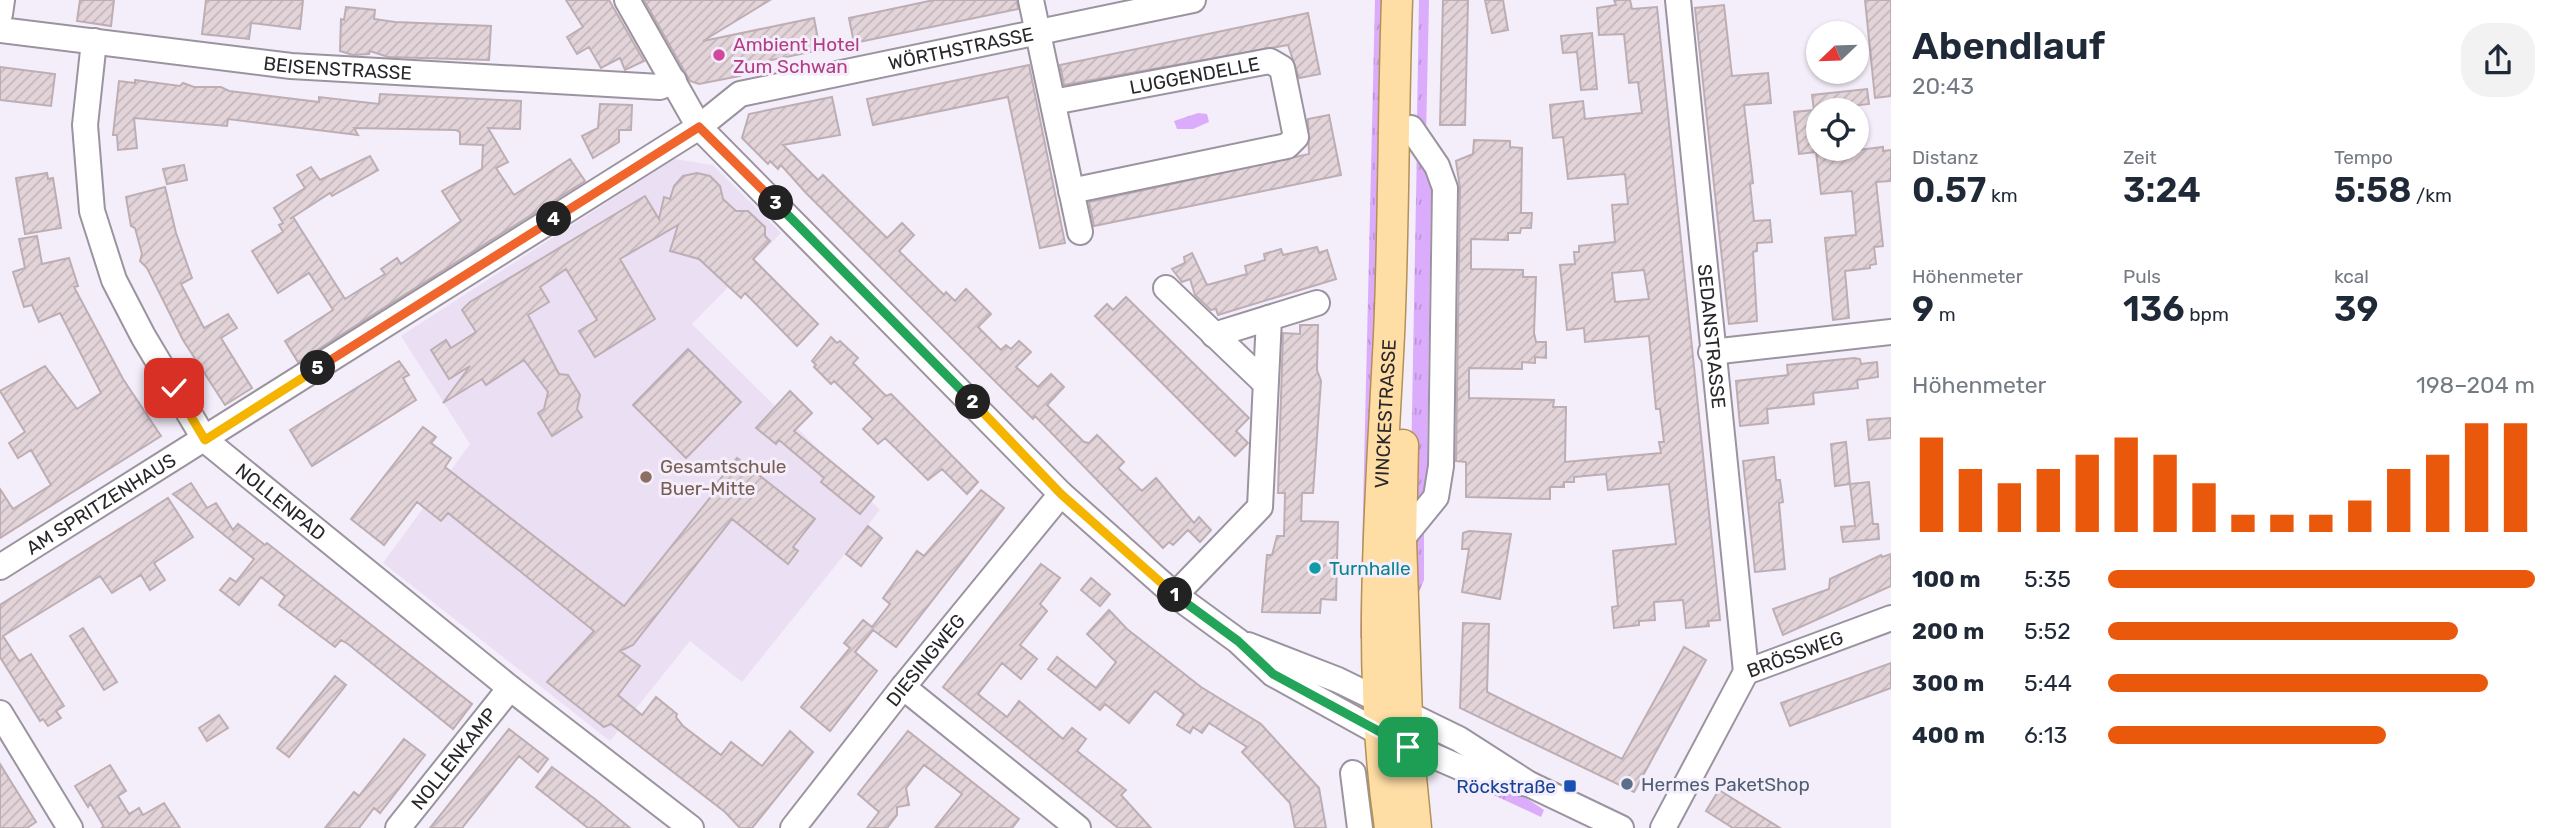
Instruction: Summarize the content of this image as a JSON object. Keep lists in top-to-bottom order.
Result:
{
  "streets": {
    "main road": ["VINCKESTRASSE"],
    "street": [
      "WÖRTHSTRASSE",
      "BEISENSTRASSE",
      "LUGGENDELLE",
      "SEDANSTRASSE",
      "NOLLENPAD",
      "AM SPRITZENHAUS",
      "BRÖSSWEG",
      "DIESINGWEG",
      "NOLLENKAMP"
    ]
  },
  "crossings": [
    ["WÖRTHSTRASSE", "AM SPRITZENHAUS"],
    ["BEISENSTRASSE", "NOLLENPAD"],
    ["SEDANSTRASSE", "BRÖSSWEG"],
    ["NOLLENPAD", "AM SPRITZENHAUS"],
    ["NOLLENPAD", "NOLLENKAMP"]
  ],
  "places": {
    "other": [
      "Ambient Hotel Zum Schwan",
      "Gesamtschule Buer-Mitte",
      "Turnhalle",
      "Hermes PaketShop"
    ],
    "transit": ["Röckstraße"]
  },
  "north": "bottom left",
  "page": {
    "heading": ["Abendlauf", "20:43"],
    "stats": [
      ["Distanz", "0.57 km"],
      ["Zeit", "3:24"],
      ["Tempo", "5:58 /km"],
      ["Höhenmeter", "9 m"],
      ["Puls", "136 bpm"],
      ["kcal", "39"]
    ],
    "pins": [
      "3",
      "4",
      "5",
      "2",
      "1"
    ],
    "chart": ["Höhenmeter", "198–204 m"],
    "list": [
      {
        "name": "100 m",
        "note": "5:35"
      },
      {
        "name": "200 m",
        "note": "5:52"
      },
      {
        "name": "300 m",
        "note": "5:44"
      },
      {
        "name": "400 m",
        "note": "6:13"
      }
    ]
  }
}
